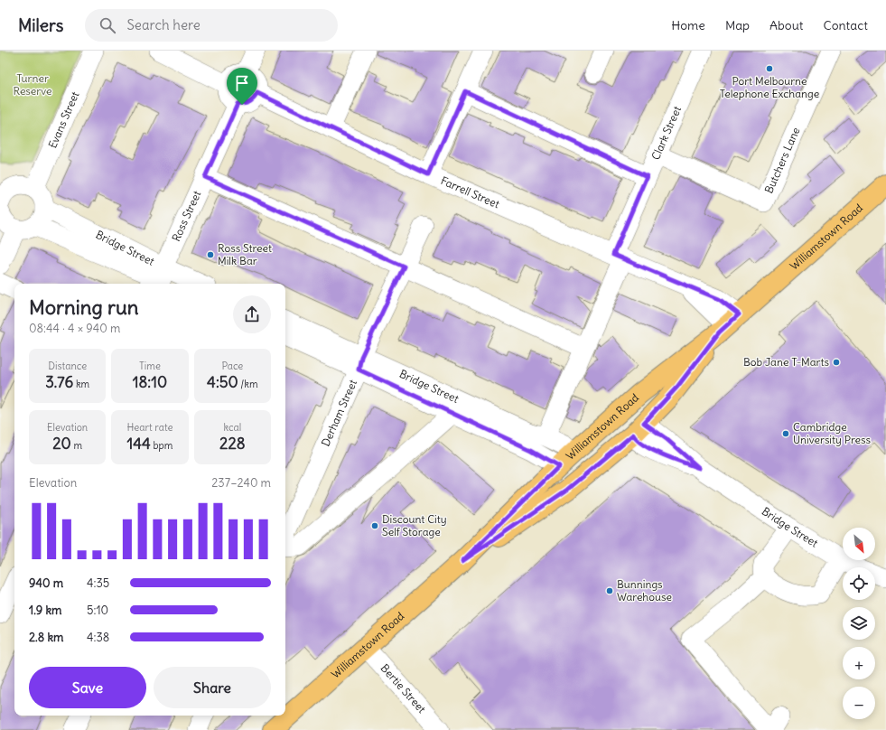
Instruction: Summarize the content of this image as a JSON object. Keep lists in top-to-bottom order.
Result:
{
  "streets": {
    "main road": ["Williamstown Road"],
    "street": [
      "Evans Street",
      "Clark Street",
      "Butchers Lane",
      "Farrell Street",
      "Ross Street",
      "Bridge Street",
      "Derham Street",
      "Bertie Street"
    ]
  },
  "crossings": [
    ["Evans Street", "Bridge Street"],
    ["Clark Street", "Butchers Lane"],
    ["Clark Street", "Farrell Street"],
    ["Clark Street", "Bridge Street"],
    ["Farrell Street", "Ross Street"],
    ["Farrell Street", "Williamstown Road"],
    ["Ross Street", "Bridge Street"],
    ["Williamstown Road", "Bridge Street"],
    ["Williamstown Road", "Bertie Street"],
    ["Bridge Street", "Derham Street"]
  ],
  "parks": ["Turner Reserve"],
  "places": [
    "Port Melbourne Telephone Exchange",
    "Ross Street Milk Bar",
    "Bob Jane T-Marts",
    "Cambridge University Press",
    "Discount City Self Storage",
    "Bunnings Warehouse"
  ],
  "north": "bottom right",
  "page": {
    "header": "Milers",
    "search": "Search here",
    "nav": [
      "Home",
      "Map",
      "About",
      "Contact"
    ],
    "heading": ["Morning run", "08:44 · 4 × 940 m"],
    "stats": [
      ["Distance", "3.76 km"],
      ["Time", "18:10"],
      ["Pace", "4:50 /km"],
      ["Elevation", "20 m"],
      ["Heart rate", "144 bpm"],
      ["kcal", "228"]
    ],
    "chart": ["Elevation", "237–240 m"],
    "map_buttons": ["+", "−"],
    "list": [
      {
        "name": "940 m",
        "note": "4:35"
      },
      {
        "name": "1.9 km",
        "note": "5:10"
      },
      {
        "name": "2.8 km",
        "note": "4:38"
      }
    ],
    "buttons": ["Save", "Share"]
  }
}
